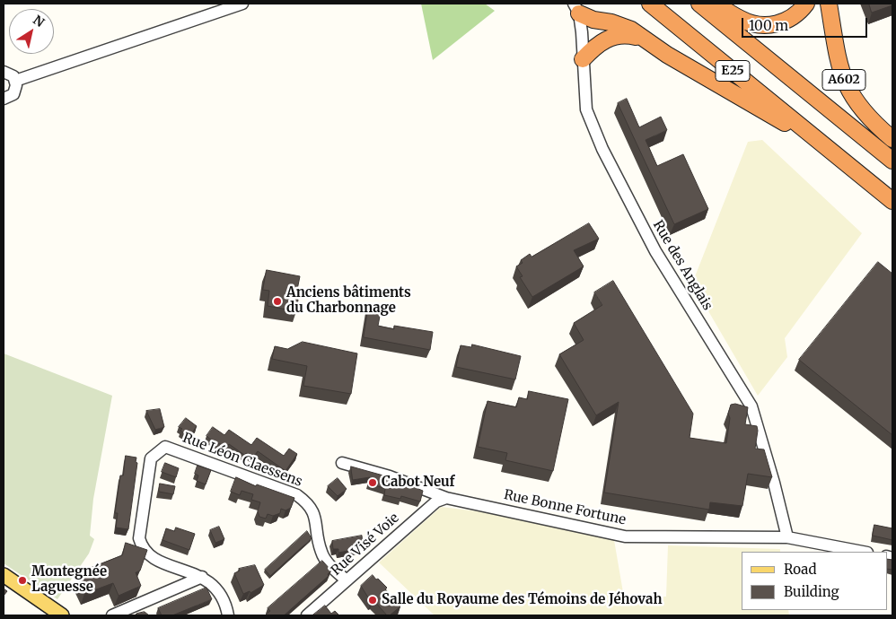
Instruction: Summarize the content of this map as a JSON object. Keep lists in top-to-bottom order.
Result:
{
  "streets": {
    "highway": ["E25", "A602"],
    "street": [
      "Rue des Anglais",
      "Rue Léon Claessens",
      "Rue Bonne Fortune",
      "Rue Visé Voie"
    ]
  },
  "crossings": [
    ["Rue des Anglais", "Rue Bonne Fortune"],
    ["Rue Léon Claessens", "Rue Visé Voie"],
    ["Rue Bonne Fortune", "Rue Visé Voie"]
  ],
  "places": [
    "Anciens bâtiments du Charbonnage",
    "Cabot Neuf",
    "Montegnée Laguesse",
    "Salle du Royaume des Témoins de Jéhovah"
  ],
  "legend": ["Road", "Building"],
  "scale_bar": "100 m",
  "north": "top right"
}
